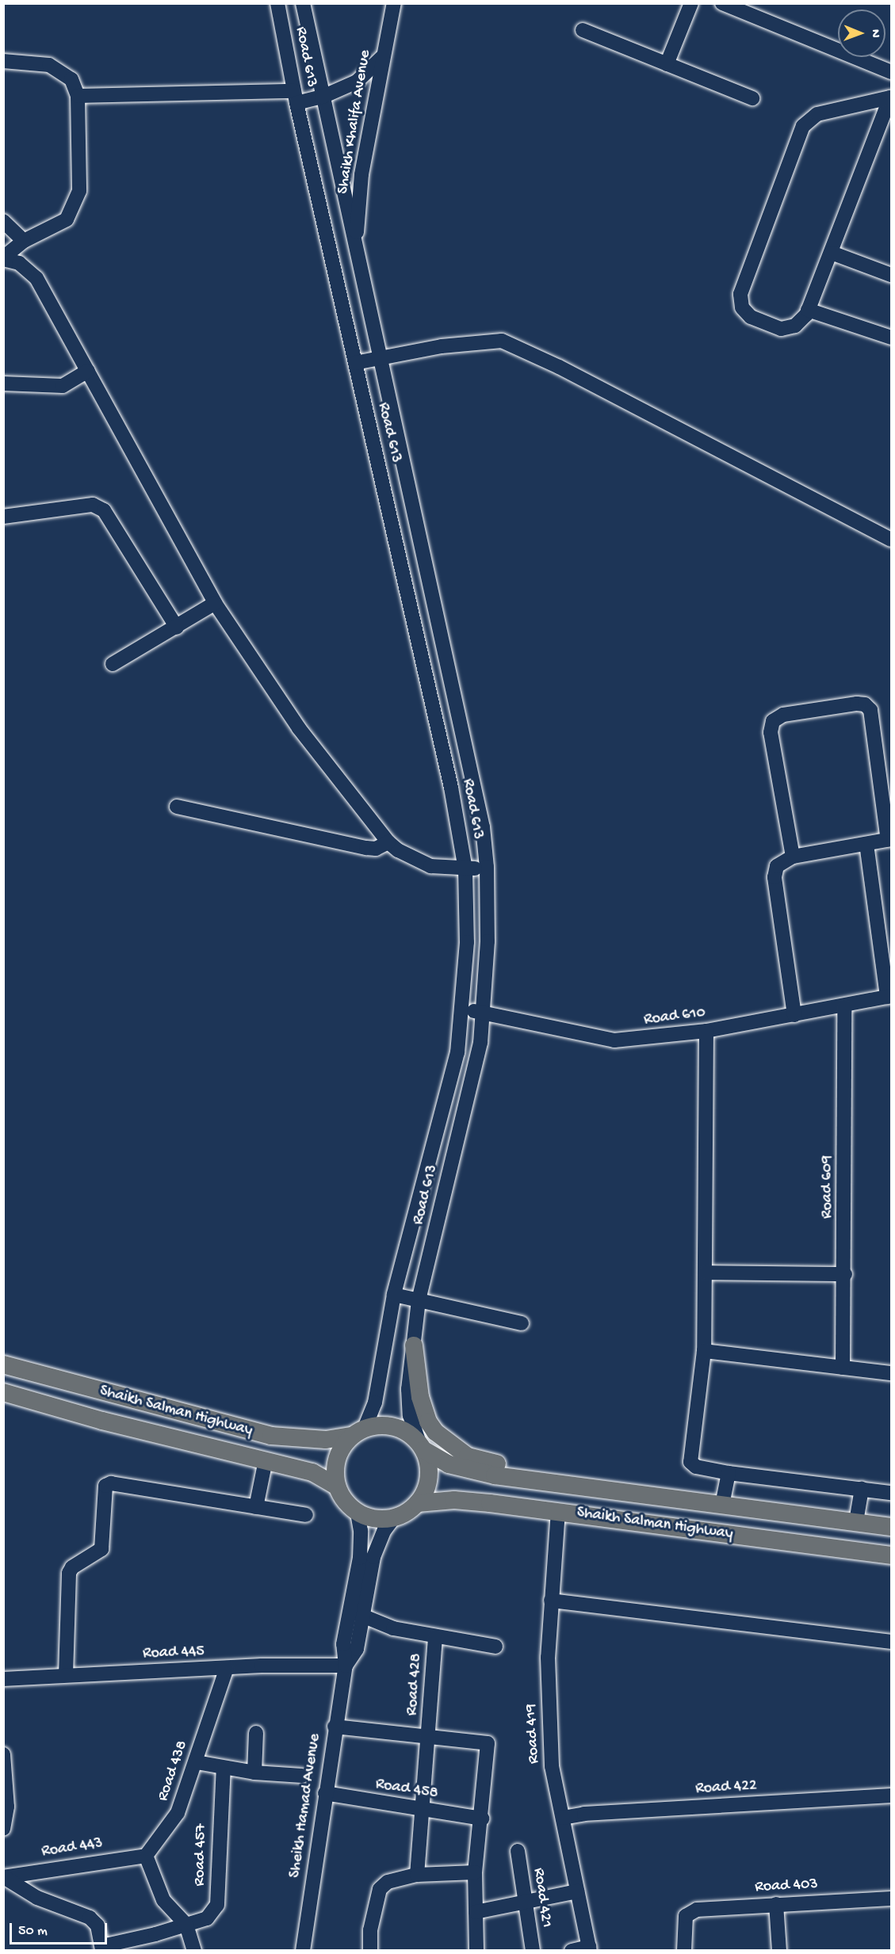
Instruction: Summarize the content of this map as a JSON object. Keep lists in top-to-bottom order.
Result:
{
  "streets": {
    "main road": ["Shaikh Salman Highway"],
    "street": [
      "Road 613",
      "Shaikh Khalifa Avenue",
      "Road 610",
      "Road 609",
      "Road 445",
      "Road 428",
      "Road 419",
      "Road 438",
      "Road 422",
      "Road 458",
      "Sheikh Hamad Avenue",
      "Road 443",
      "Road 457",
      "Road 403",
      "Road 421"
    ]
  },
  "crossings": [
    ["Road 613", "Shaikh Khalifa Avenue"],
    ["Road 613", "Road 610"],
    ["Road 613", "Shaikh Salman Highway"],
    ["Road 613", "Sheikh Hamad Avenue"],
    ["Road 610", "Road 609"],
    ["Shaikh Salman Highway", "Road 419"],
    ["Shaikh Salman Highway", "Sheikh Hamad Avenue"],
    ["Road 445", "Road 438"],
    ["Road 445", "Sheikh Hamad Avenue"],
    ["Road 428", "Road 458"],
    ["Road 428", "Sheikh Hamad Avenue"],
    ["Road 419", "Road 422"],
    ["Road 438", "Road 443"],
    ["Road 458", "Sheikh Hamad Avenue"]
  ],
  "scale_bar": "50 m",
  "north": "right"
}
